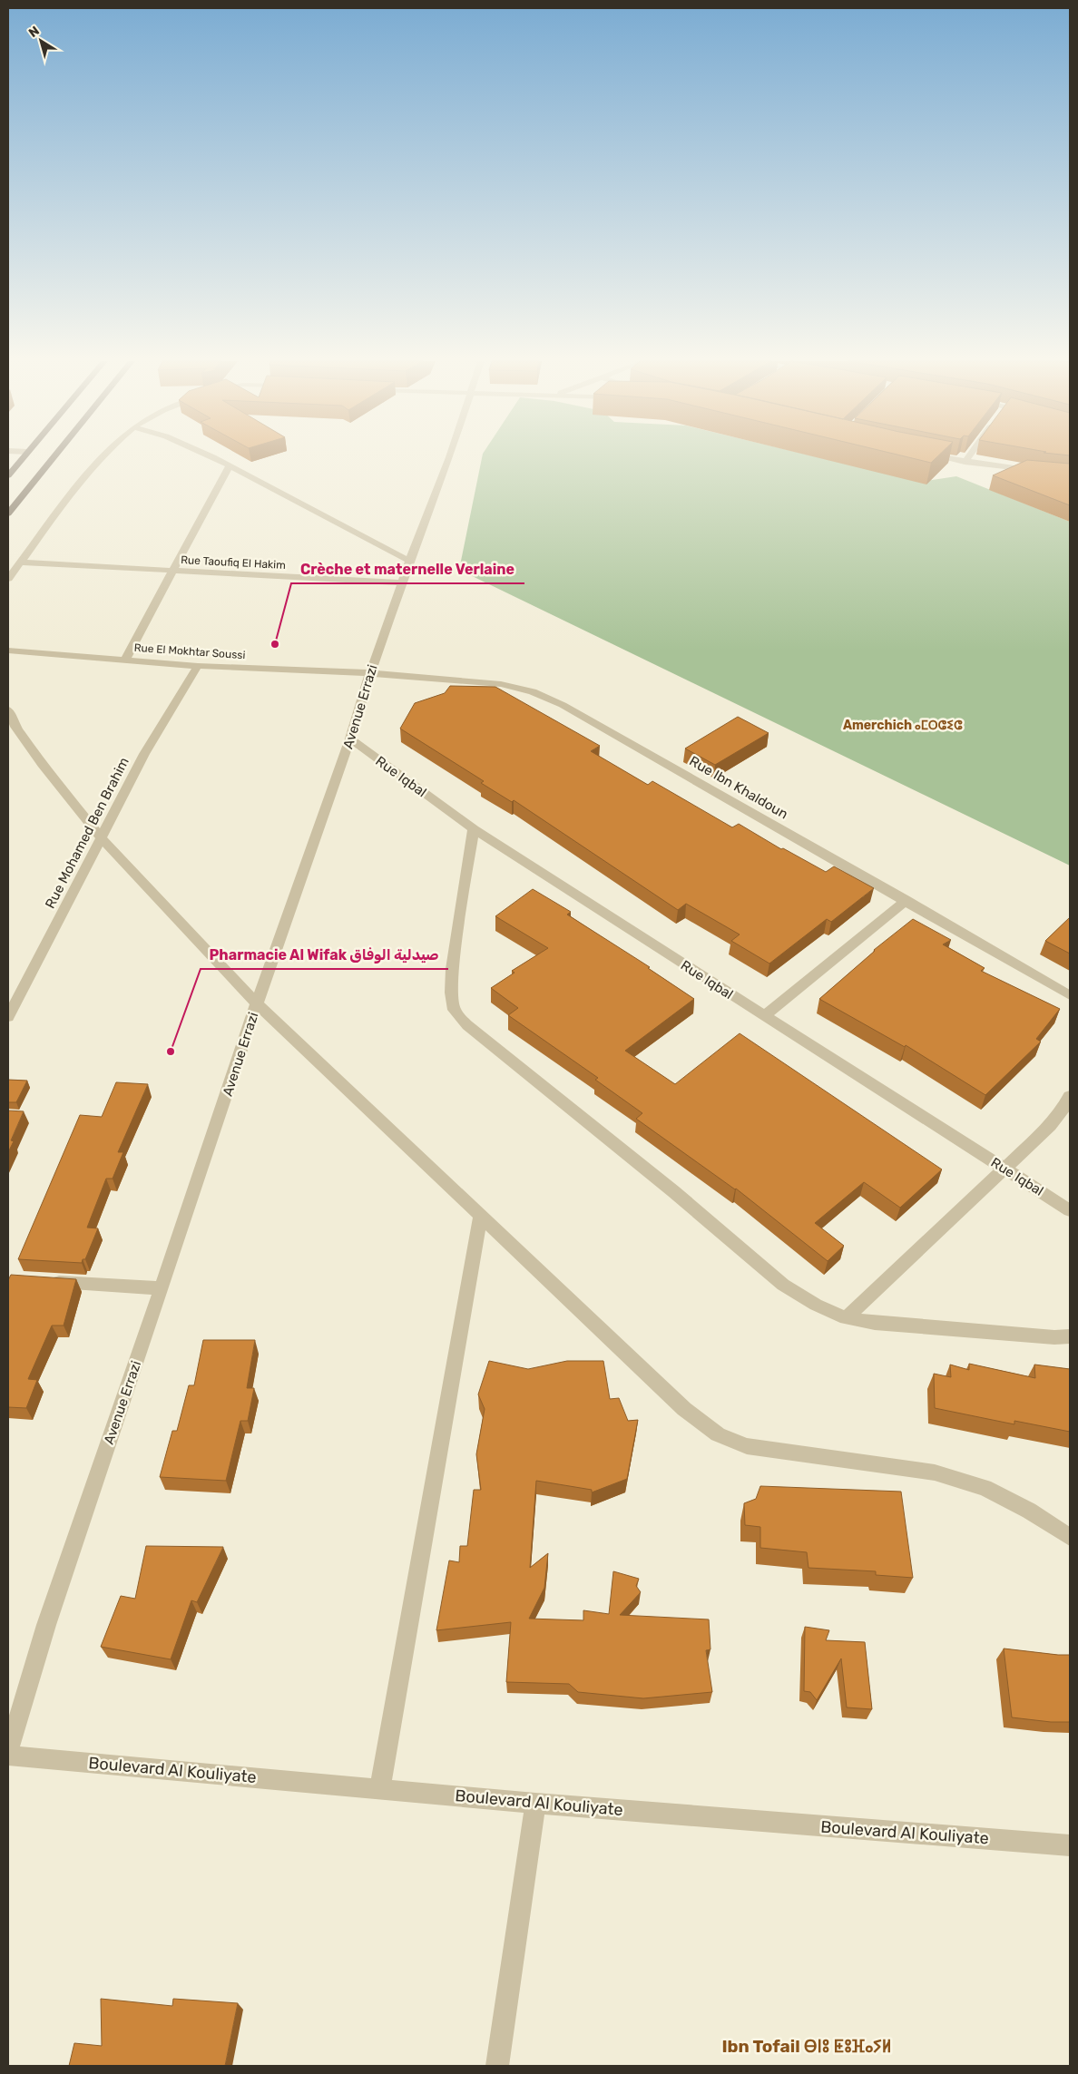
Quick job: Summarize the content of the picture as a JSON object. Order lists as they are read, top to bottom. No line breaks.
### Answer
{"streets":{"street":["Rue Taoufiq El Hakim","Rue El Mokhtar Soussi","Avenue Errazi","Rue Iqbal","Rue Ibn Khaldoun","Rue Mohamed Ben Brahim","Boulevard Al Kouliyate"]},"crossings":[["Rue Taoufiq El Hakim","Rue El Mokhtar Soussi"],["Rue Taoufiq El Hakim","Avenue Errazi"],["Rue El Mokhtar Soussi","Avenue Errazi"],["Rue El Mokhtar Soussi","Rue Ibn Khaldoun"],["Rue El Mokhtar Soussi","Rue Mohamed Ben Brahim"],["Avenue Errazi","Rue Iqbal"],["Avenue Errazi","Rue Ibn Khaldoun"]],"districts":["Amerchich ⴰⵎⵔⵛⵉⵛ","Ibn Tofail ⴱⵏⵓ ⵟⵓⴼⴰⵢⵍ"],"places":["Crèche et maternelle Verlaine","Pharmacie Al Wifak صيدلية الوفاق"],"north":"top left"}
